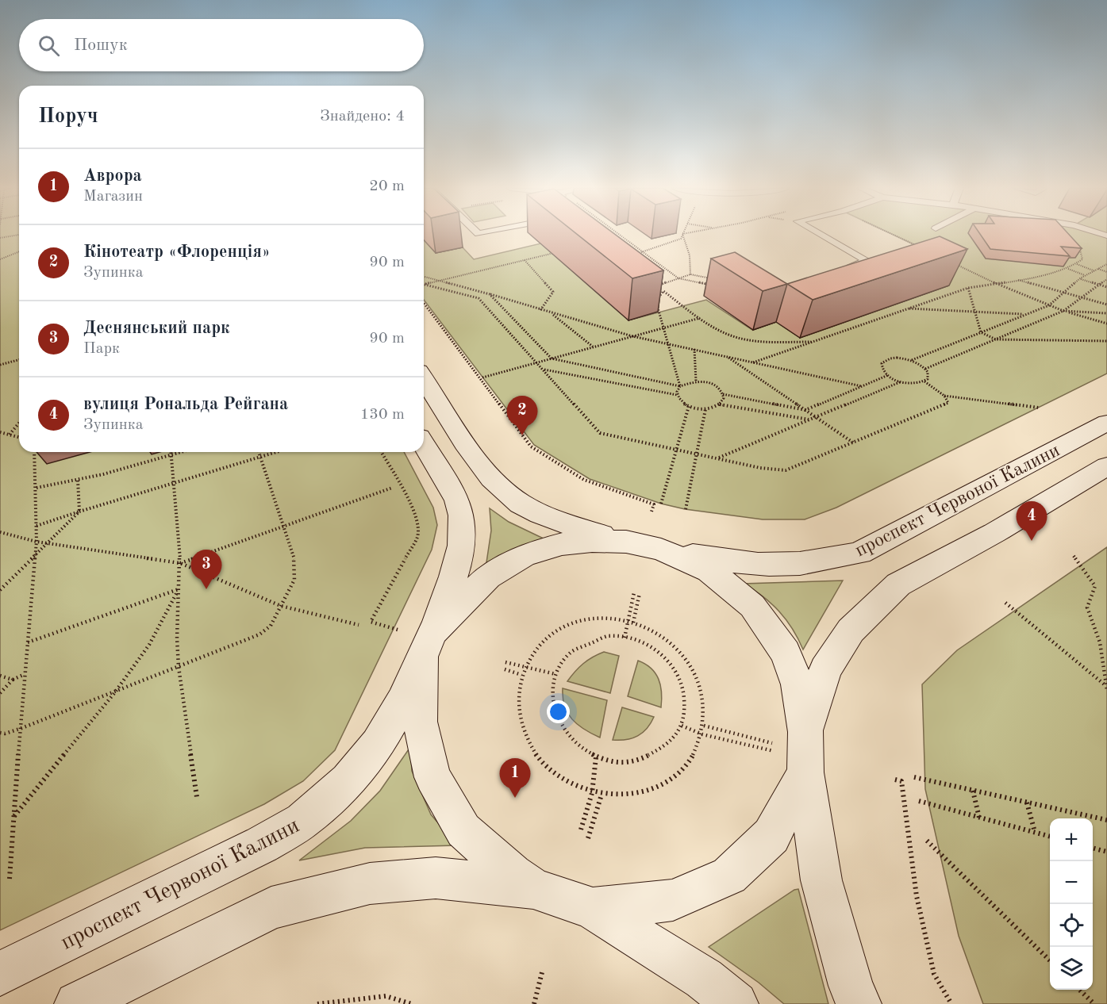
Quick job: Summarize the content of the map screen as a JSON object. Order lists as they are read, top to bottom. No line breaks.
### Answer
{"streets":{"main road":["проспект Червоної Калини"]},"page":{"search":"Пошук","heading":["Поруч","Знайдено: 4"],"list":[{"mark":"1","name":"Аврора","note":"Магазин","value":"20 m"},{"mark":"2","name":"Кінотеатр «Флоренція»","note":"Зупинка","value":"90 m"},{"mark":"3","name":"Деснянський парк","note":"Парк","value":"90 m"},{"mark":"4","name":"вулиця Рональда Рейгана","note":"Зупинка","value":"130 m"}],"pins":["2","4","3","1"],"map_buttons":["+","−"]}}
